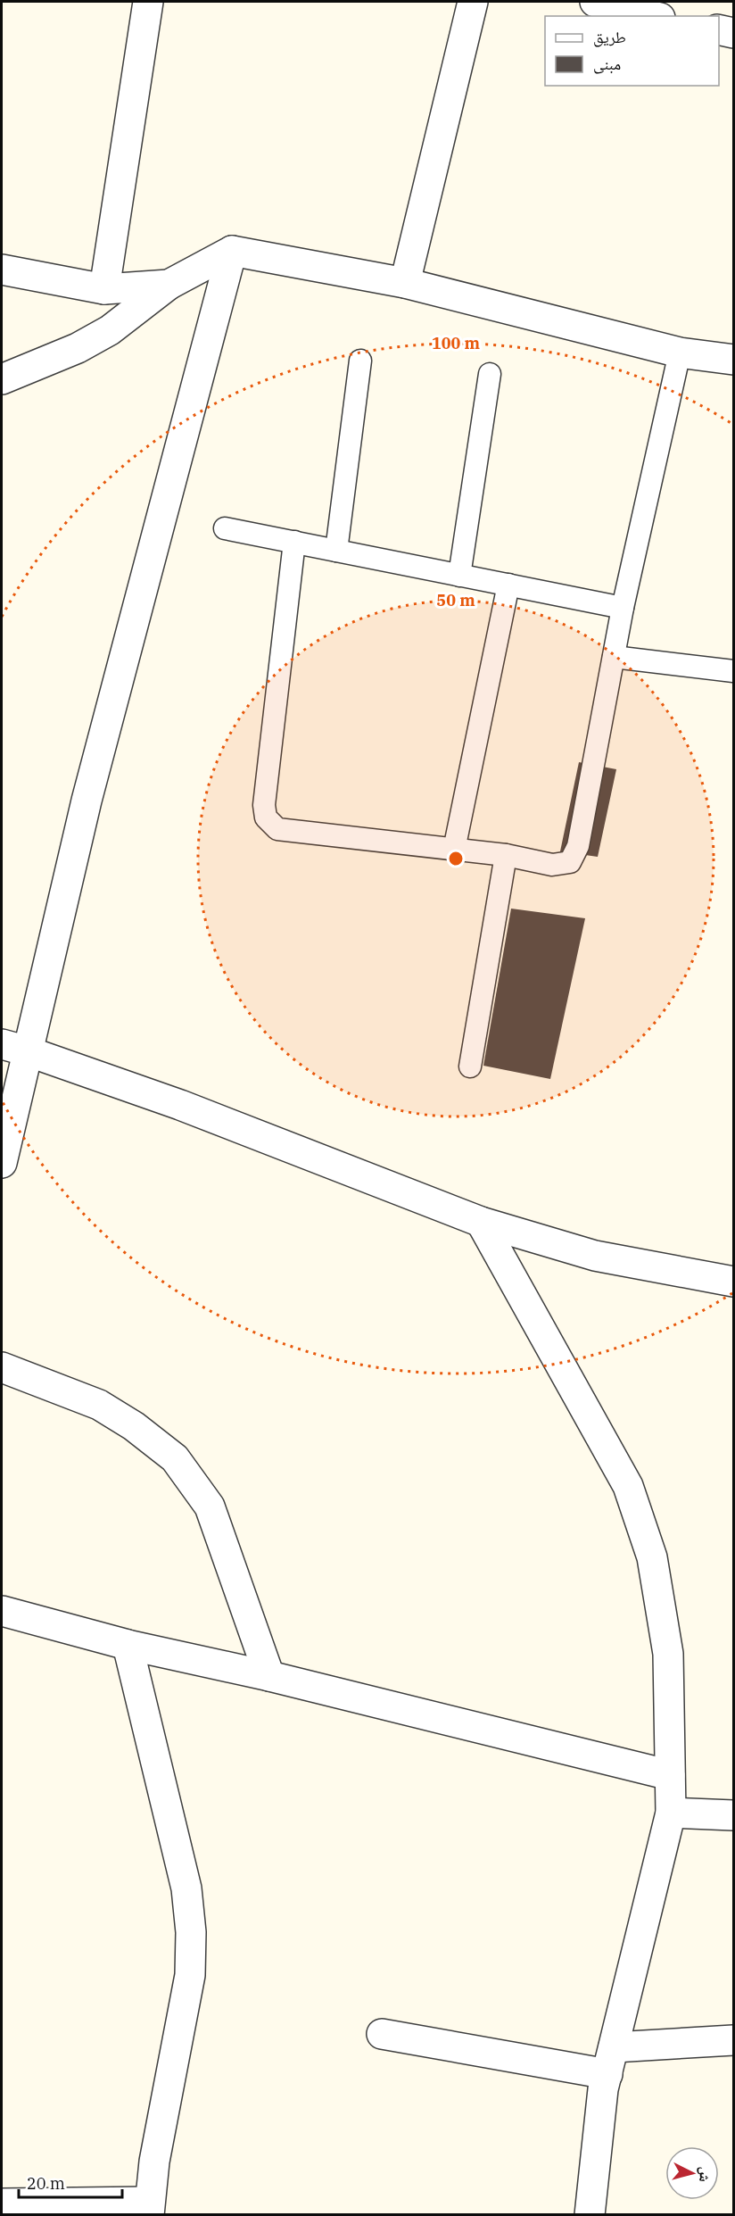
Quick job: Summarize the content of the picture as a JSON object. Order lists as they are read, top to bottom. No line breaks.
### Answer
{"legend":["طريق","مبنى"],"scale_bar":"20 m","north":"right","rings":["100 m","50 m"]}
